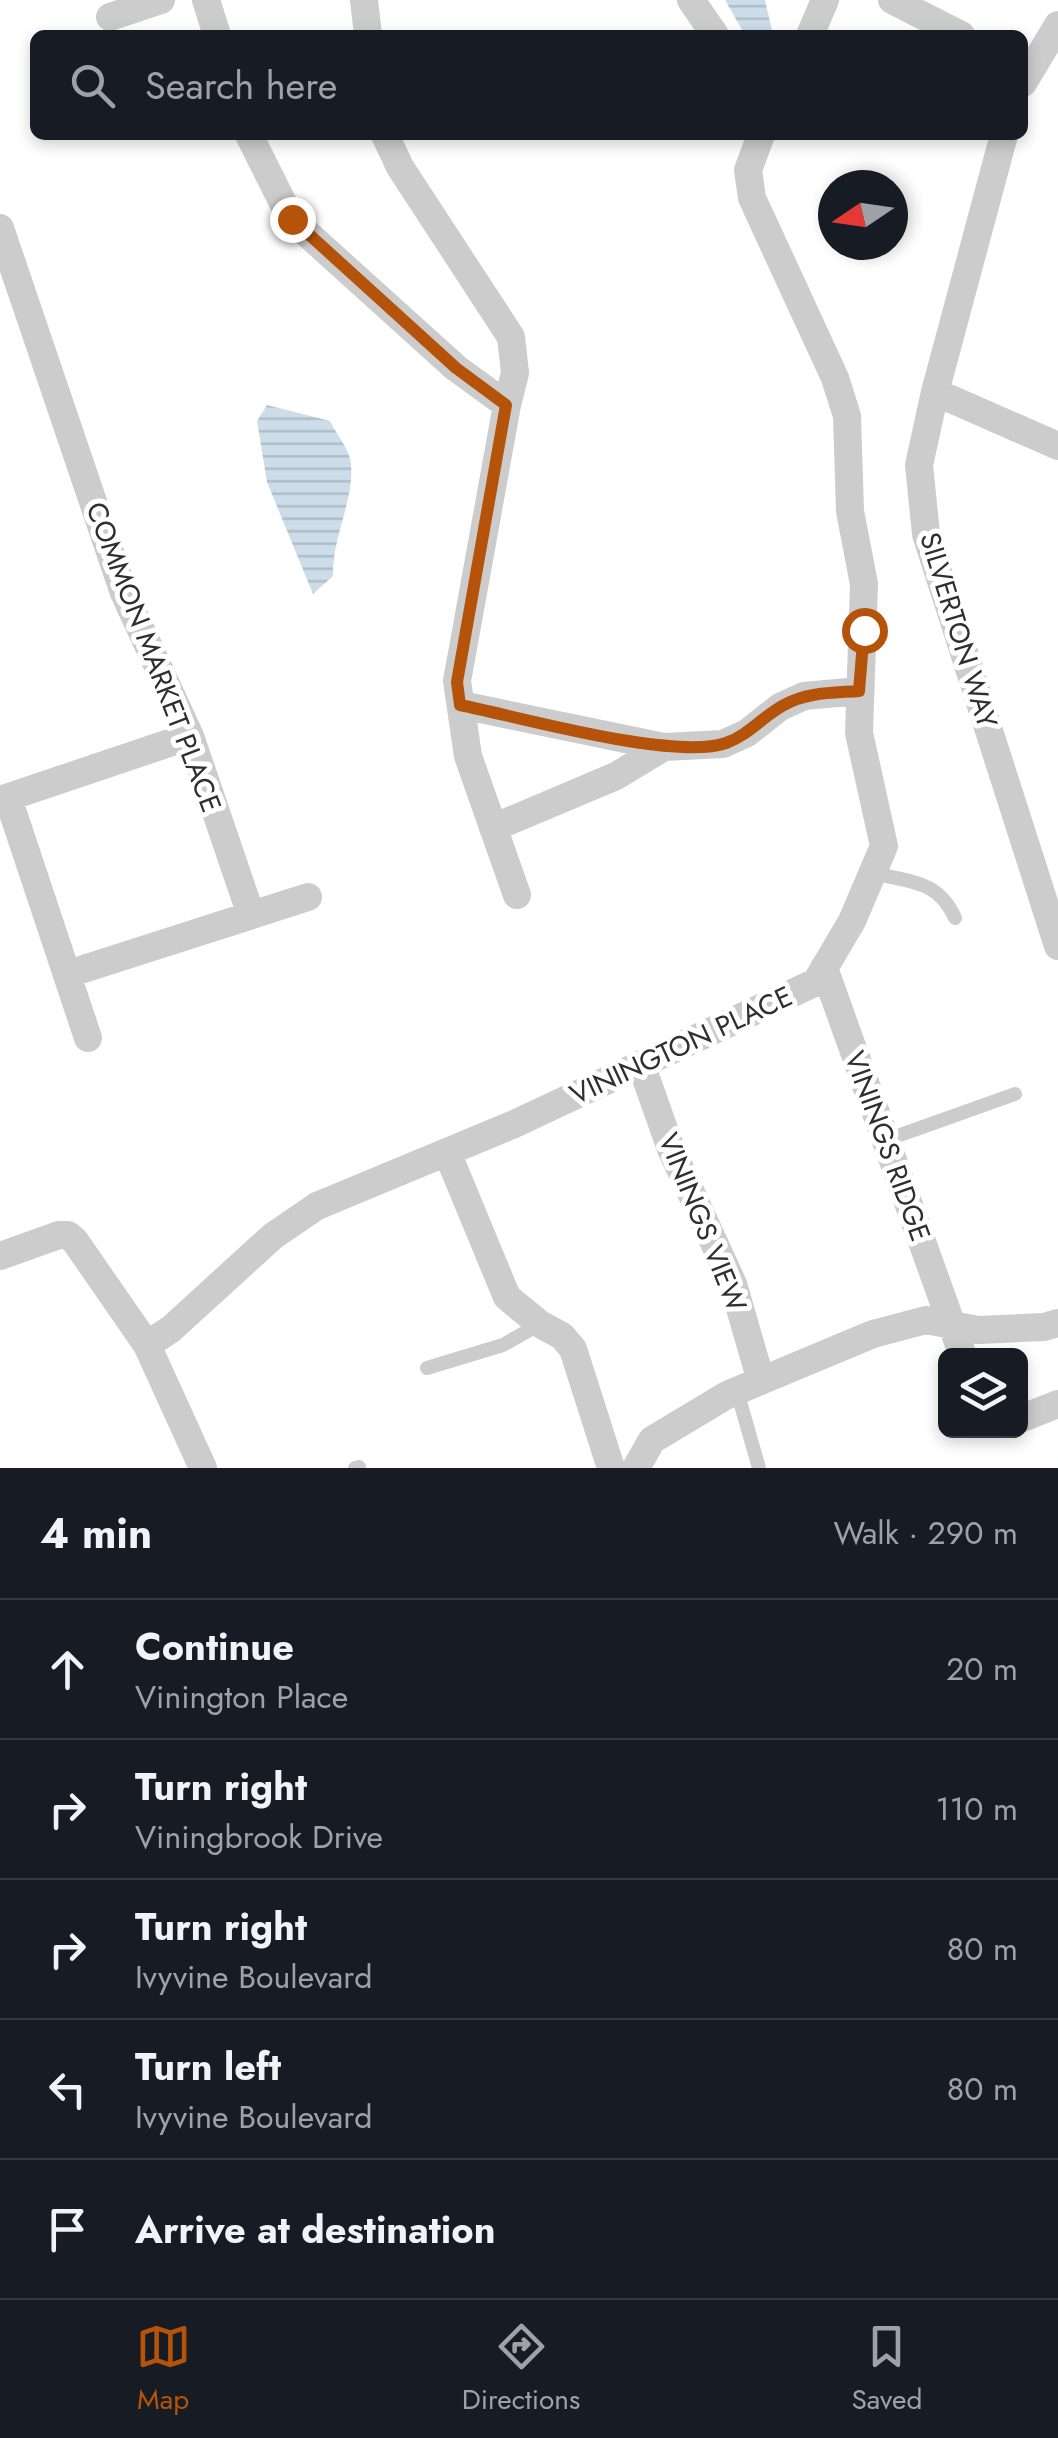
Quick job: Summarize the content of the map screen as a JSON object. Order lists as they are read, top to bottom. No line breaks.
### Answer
{"streets":{"street":["SILVERTON WAY","COMMON MARKET PLACE","VININGTON PLACE","VININGS RIDGE","VININGS VIEW"]},"crossings":[["VININGTON PLACE","VININGS RIDGE"],["VININGTON PLACE","VININGS VIEW"]],"north":"left","page":{"search":"Search here","heading":["4 min","Walk · 290 m"],"list":[["Continue","Vinington Place","20 m"],["Turn right","Viningbrook Drive","110 m"],["Turn right","Ivyvine Boulevard","80 m"],["Turn left","Ivyvine Boulevard","80 m"],"Arrive at destination"],"nav":["Map","Directions","Saved"]}}
